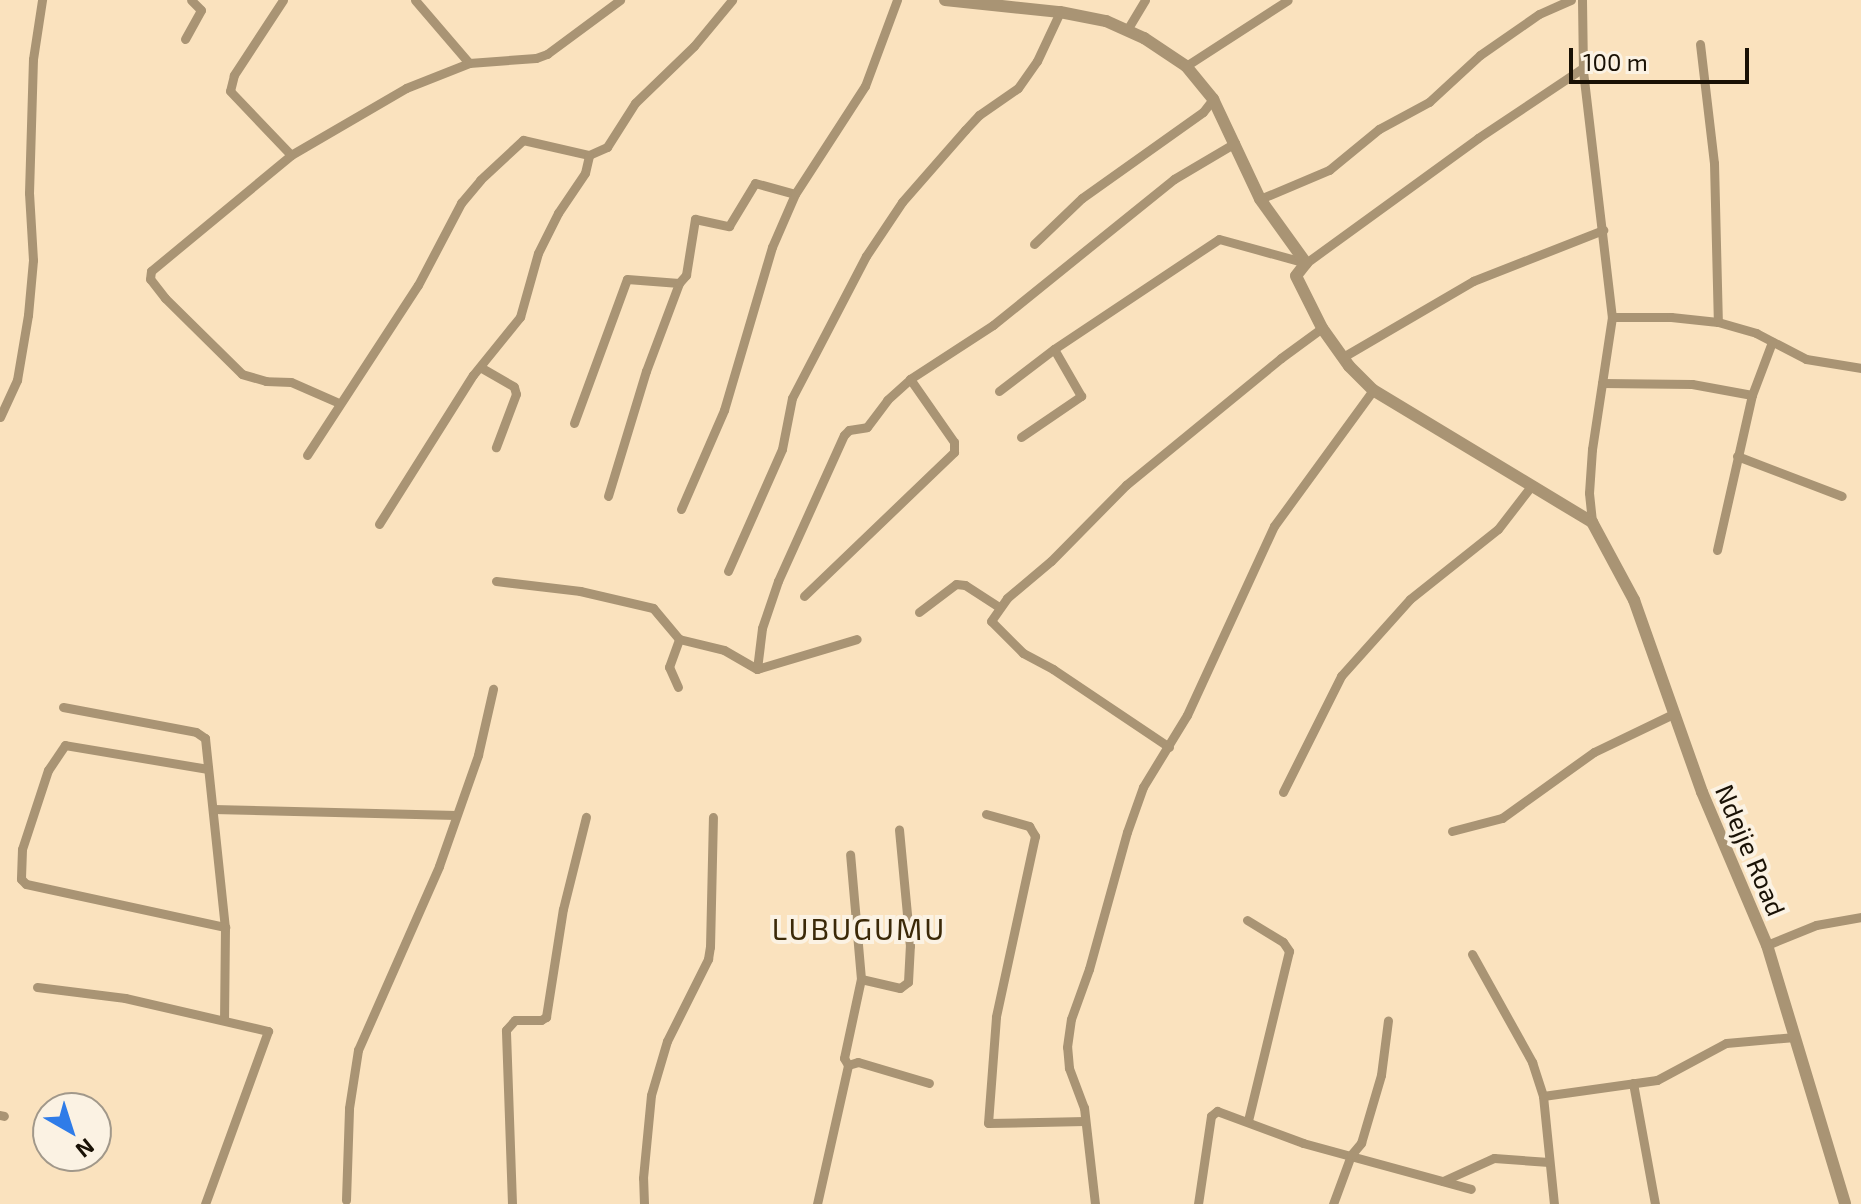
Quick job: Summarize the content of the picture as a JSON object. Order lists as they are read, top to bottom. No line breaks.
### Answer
{"streets":{"street":["Ndejje Road"]},"districts":["LUBUGUMU"],"scale_bar":"100 m","north":"bottom right"}
